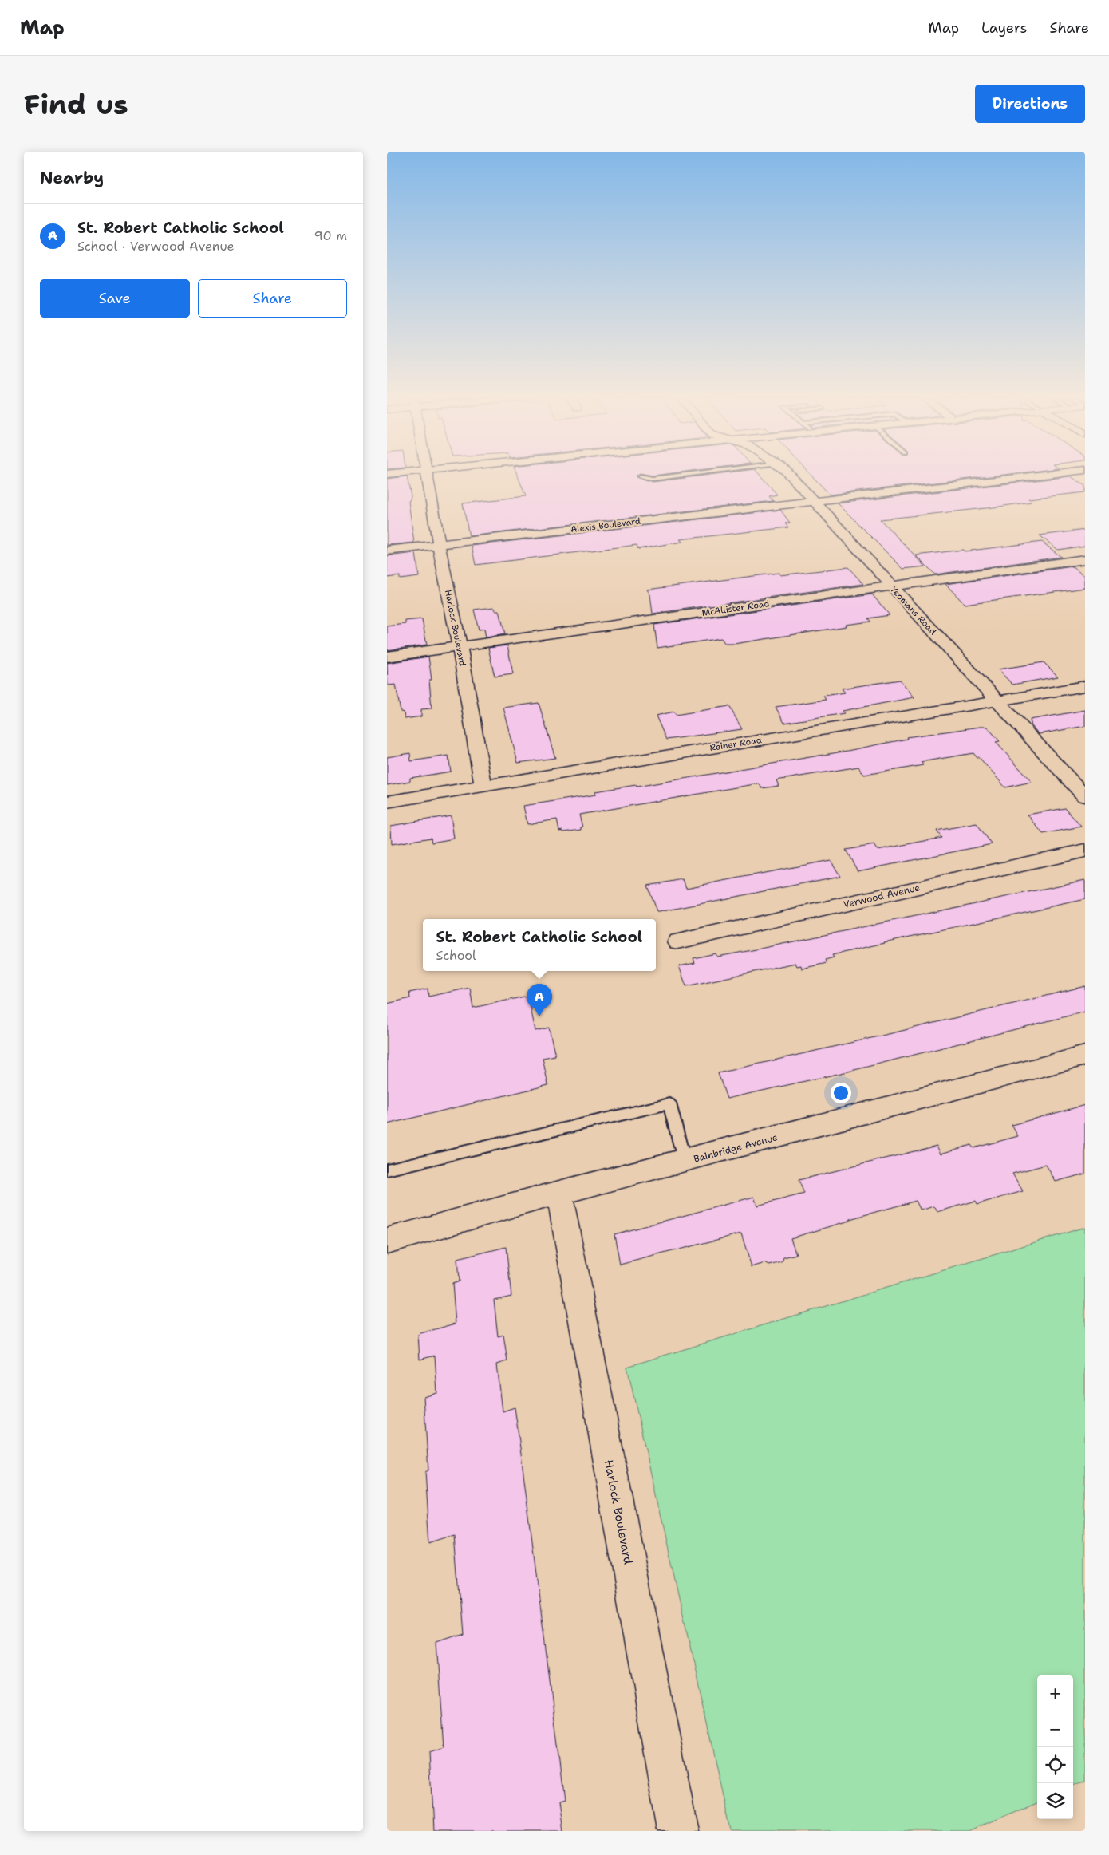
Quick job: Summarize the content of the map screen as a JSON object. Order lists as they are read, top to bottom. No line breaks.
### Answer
{"streets":{"street":["Alexis Boulevard","McAllister Road","Yeomans Road","Harlock Boulevard","Reiner Road","Verwood Avenue","Bainbridge Avenue"]},"crossings":[["Alexis Boulevard","Yeomans Road"],["Alexis Boulevard","Harlock Boulevard"],["McAllister Road","Yeomans Road"],["McAllister Road","Harlock Boulevard"],["Yeomans Road","Reiner Road"],["Harlock Boulevard","Reiner Road"],["Harlock Boulevard","Bainbridge Avenue"]],"page":{"header":"Map","nav":["Map","Layers","Share"],"buttons":["Directions",["Save","Share"]],"title":"Find us","heading":"Nearby","list":[{"mark":"A","name":"St. Robert Catholic School","note":"School · Verwood Avenue","value":"90 m"}],"popup":["St. Robert Catholic School","School"],"pins":"A","map_buttons":["+","−"]}}
